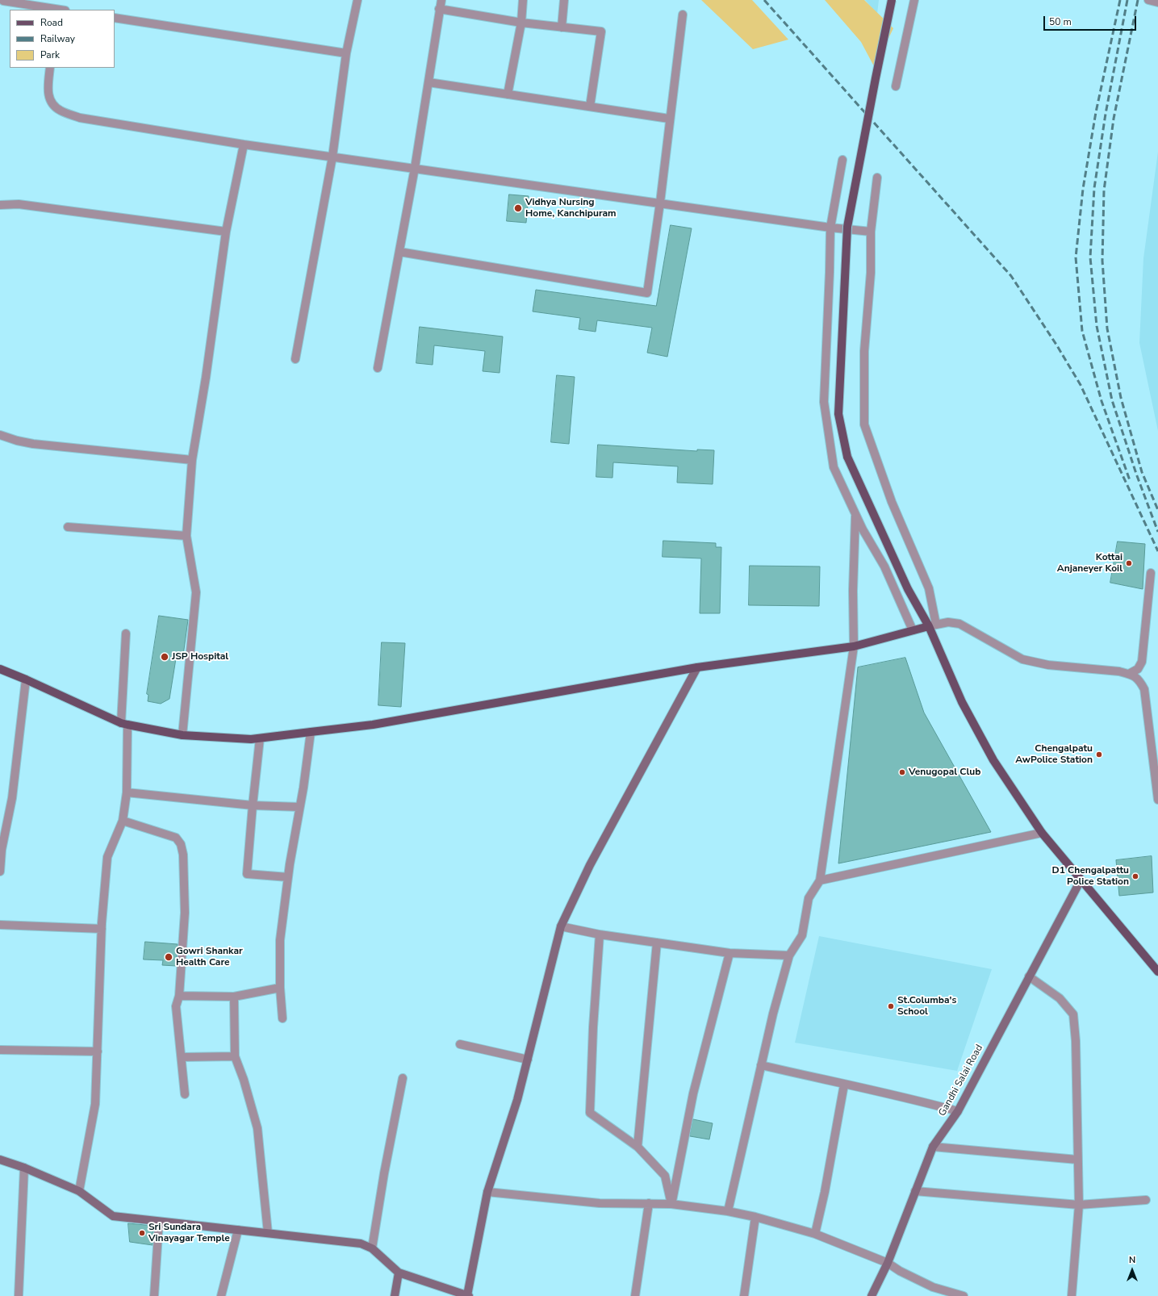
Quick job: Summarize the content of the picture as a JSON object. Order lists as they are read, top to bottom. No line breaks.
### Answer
{"streets":{"street":["Gandhi Salai Road"]},"places":["Vidhya Nursing Home, Kanchipuram","Kottai Anjaneyer Koil","JSP Hospital","Chengalpatu AwPolice Station","Venugopal Club","D1 Chengalpattu Police Station","Gowri Shankar Health Care","St.Columba's School","Sri Sundara Vinayagar Temple"],"legend":["Road","Railway","Park"],"scale_bar":"50 m","north":"top"}
